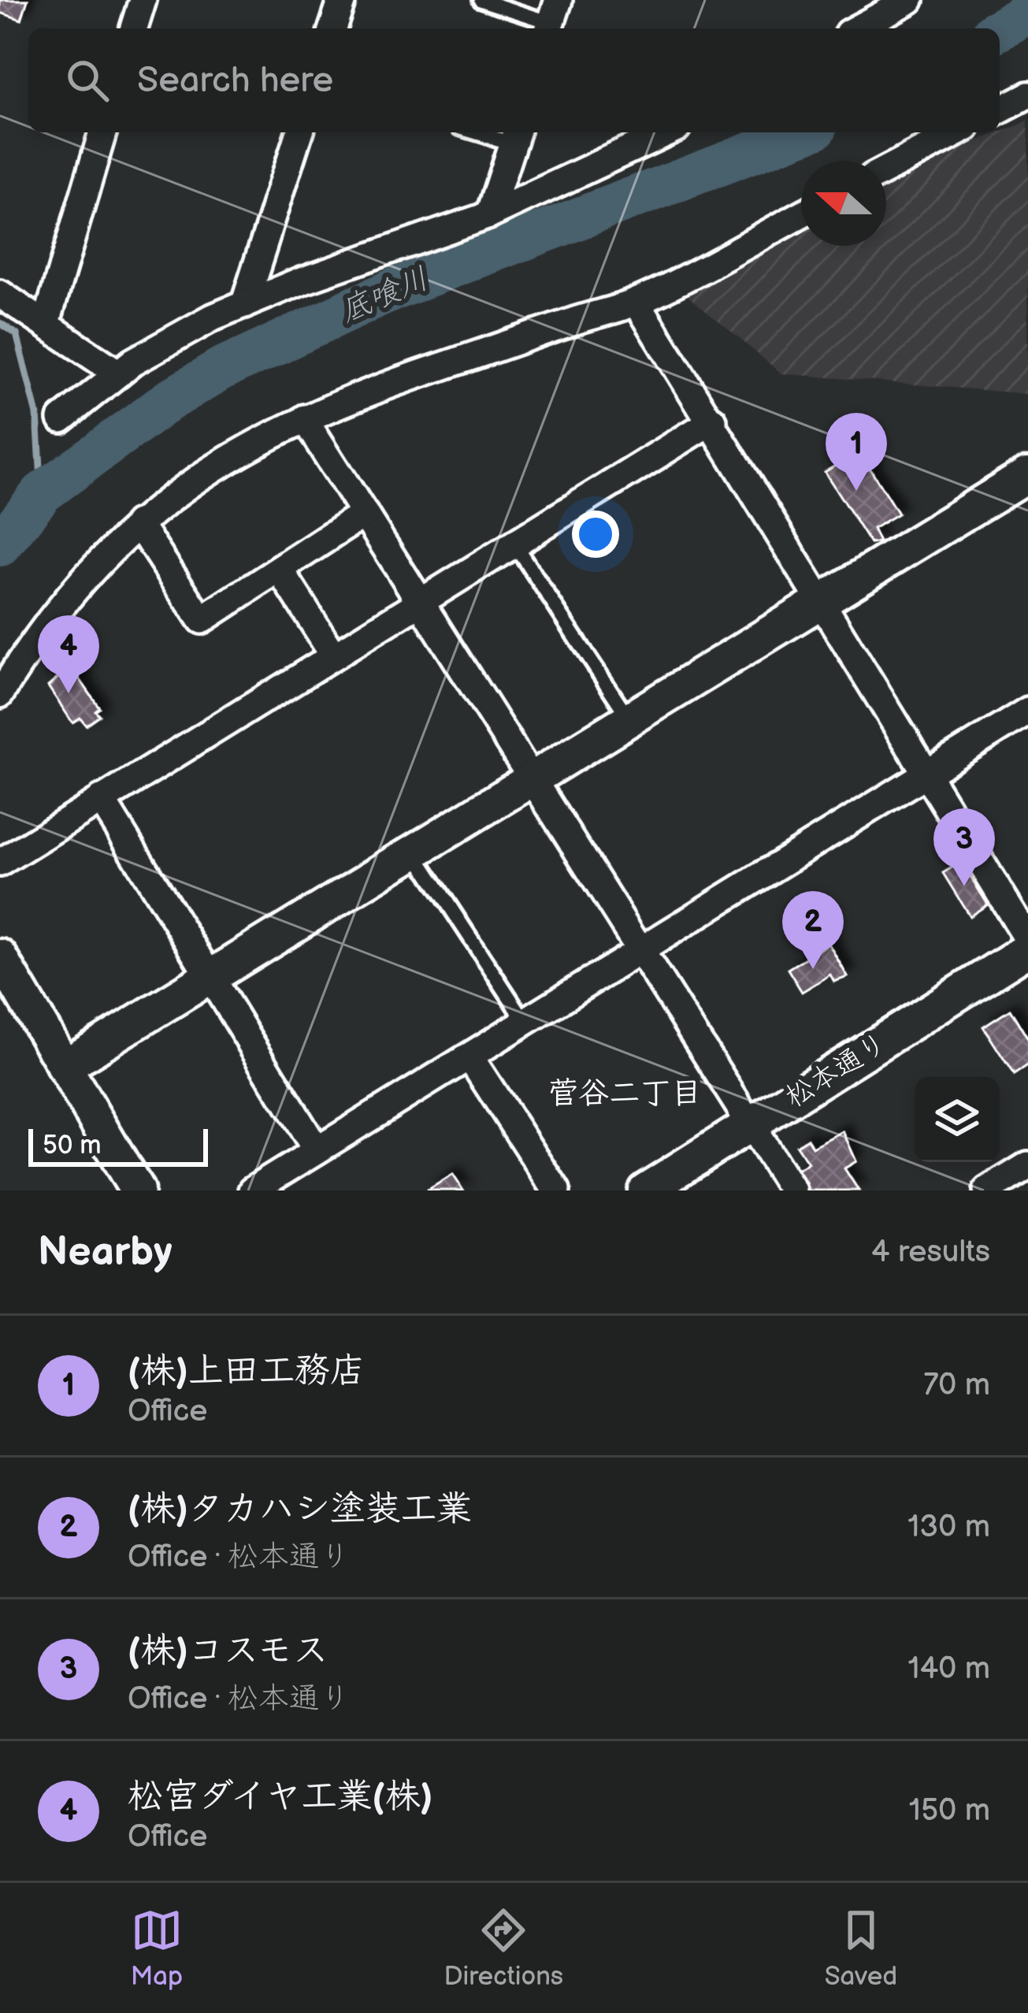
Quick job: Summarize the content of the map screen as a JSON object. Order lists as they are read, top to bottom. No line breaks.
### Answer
{"streets":{"street":["松本通り"]},"districts":["菅谷二丁目"],"water":["底喰川"],"scale_bar":"50 m","north":"left","page":{"search":"Search here","pins":["1","4","3","2"],"scale":"50 m","heading":["Nearby","4 results"],"list":[{"mark":"1","name":"(株)上田工務店","note":"Office","value":"70 m"},{"mark":"2","name":"(株)タカハシ塗装工業","note":"Office · 松本通り","value":"130 m"},{"mark":"3","name":"(株)コスモス","note":"Office · 松本通り","value":"140 m"},{"mark":"4","name":"松宮ダイヤ工業(株)","note":"Office","value":"150 m"}],"nav":["Map","Directions","Saved"]}}
